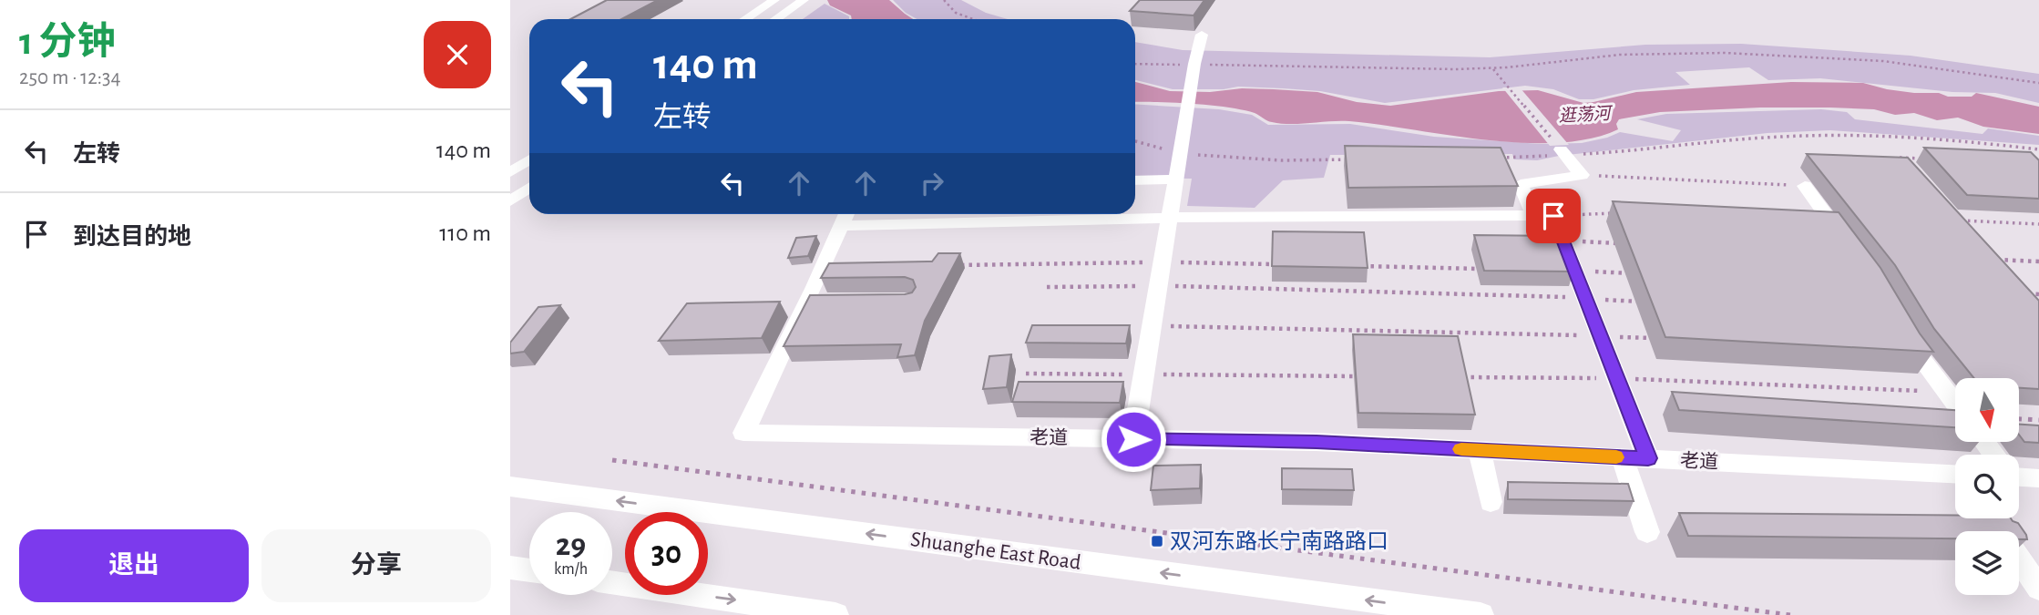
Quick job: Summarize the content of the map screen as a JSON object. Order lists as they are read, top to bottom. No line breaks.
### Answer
{"streets":{"street":["老道","Shuanghe East Road"]},"one_way":["Shuanghe East Road"],"water":["逛荡河"],"places":{"transit":["双河东路长宁南路路口"]},"north":"bottom","page":{"heading":["1 分钟","250 m · 12:34"],"turn":["140 m","左转"],"list":[{"name":"左转","value":"140 m"},{"name":"到达目的地","value":"110 m"}],"speed":"29 km/h","limit":"30","buttons":["退出","分享"]}}
